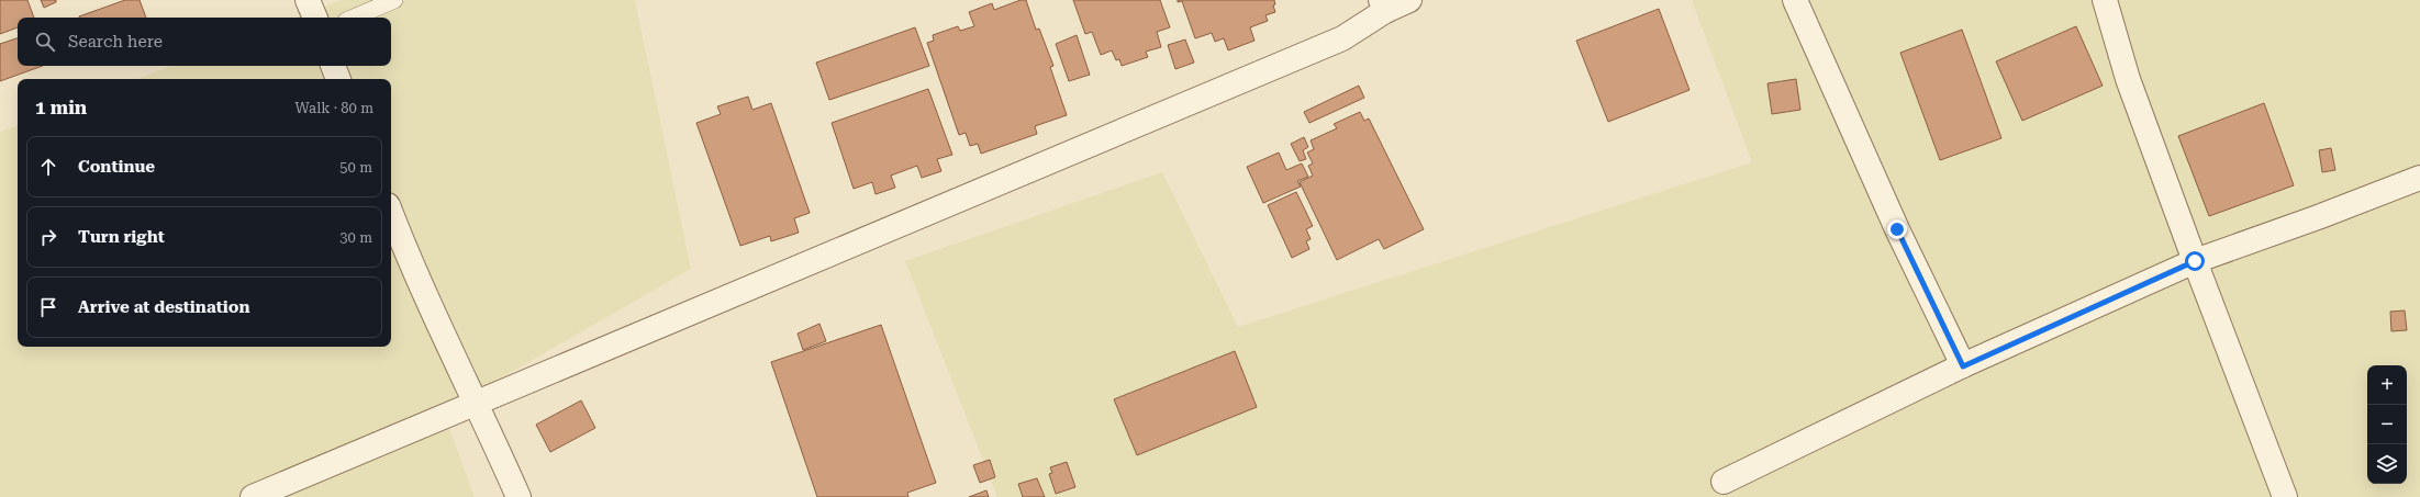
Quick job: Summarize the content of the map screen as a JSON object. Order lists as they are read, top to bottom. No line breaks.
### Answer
{"page":{"search":"Search here","heading":["1 min","Walk · 80 m"],"list":[["Continue","50 m"],["Turn right","30 m"],"Arrive at destination"],"map_buttons":["+","−"]}}
